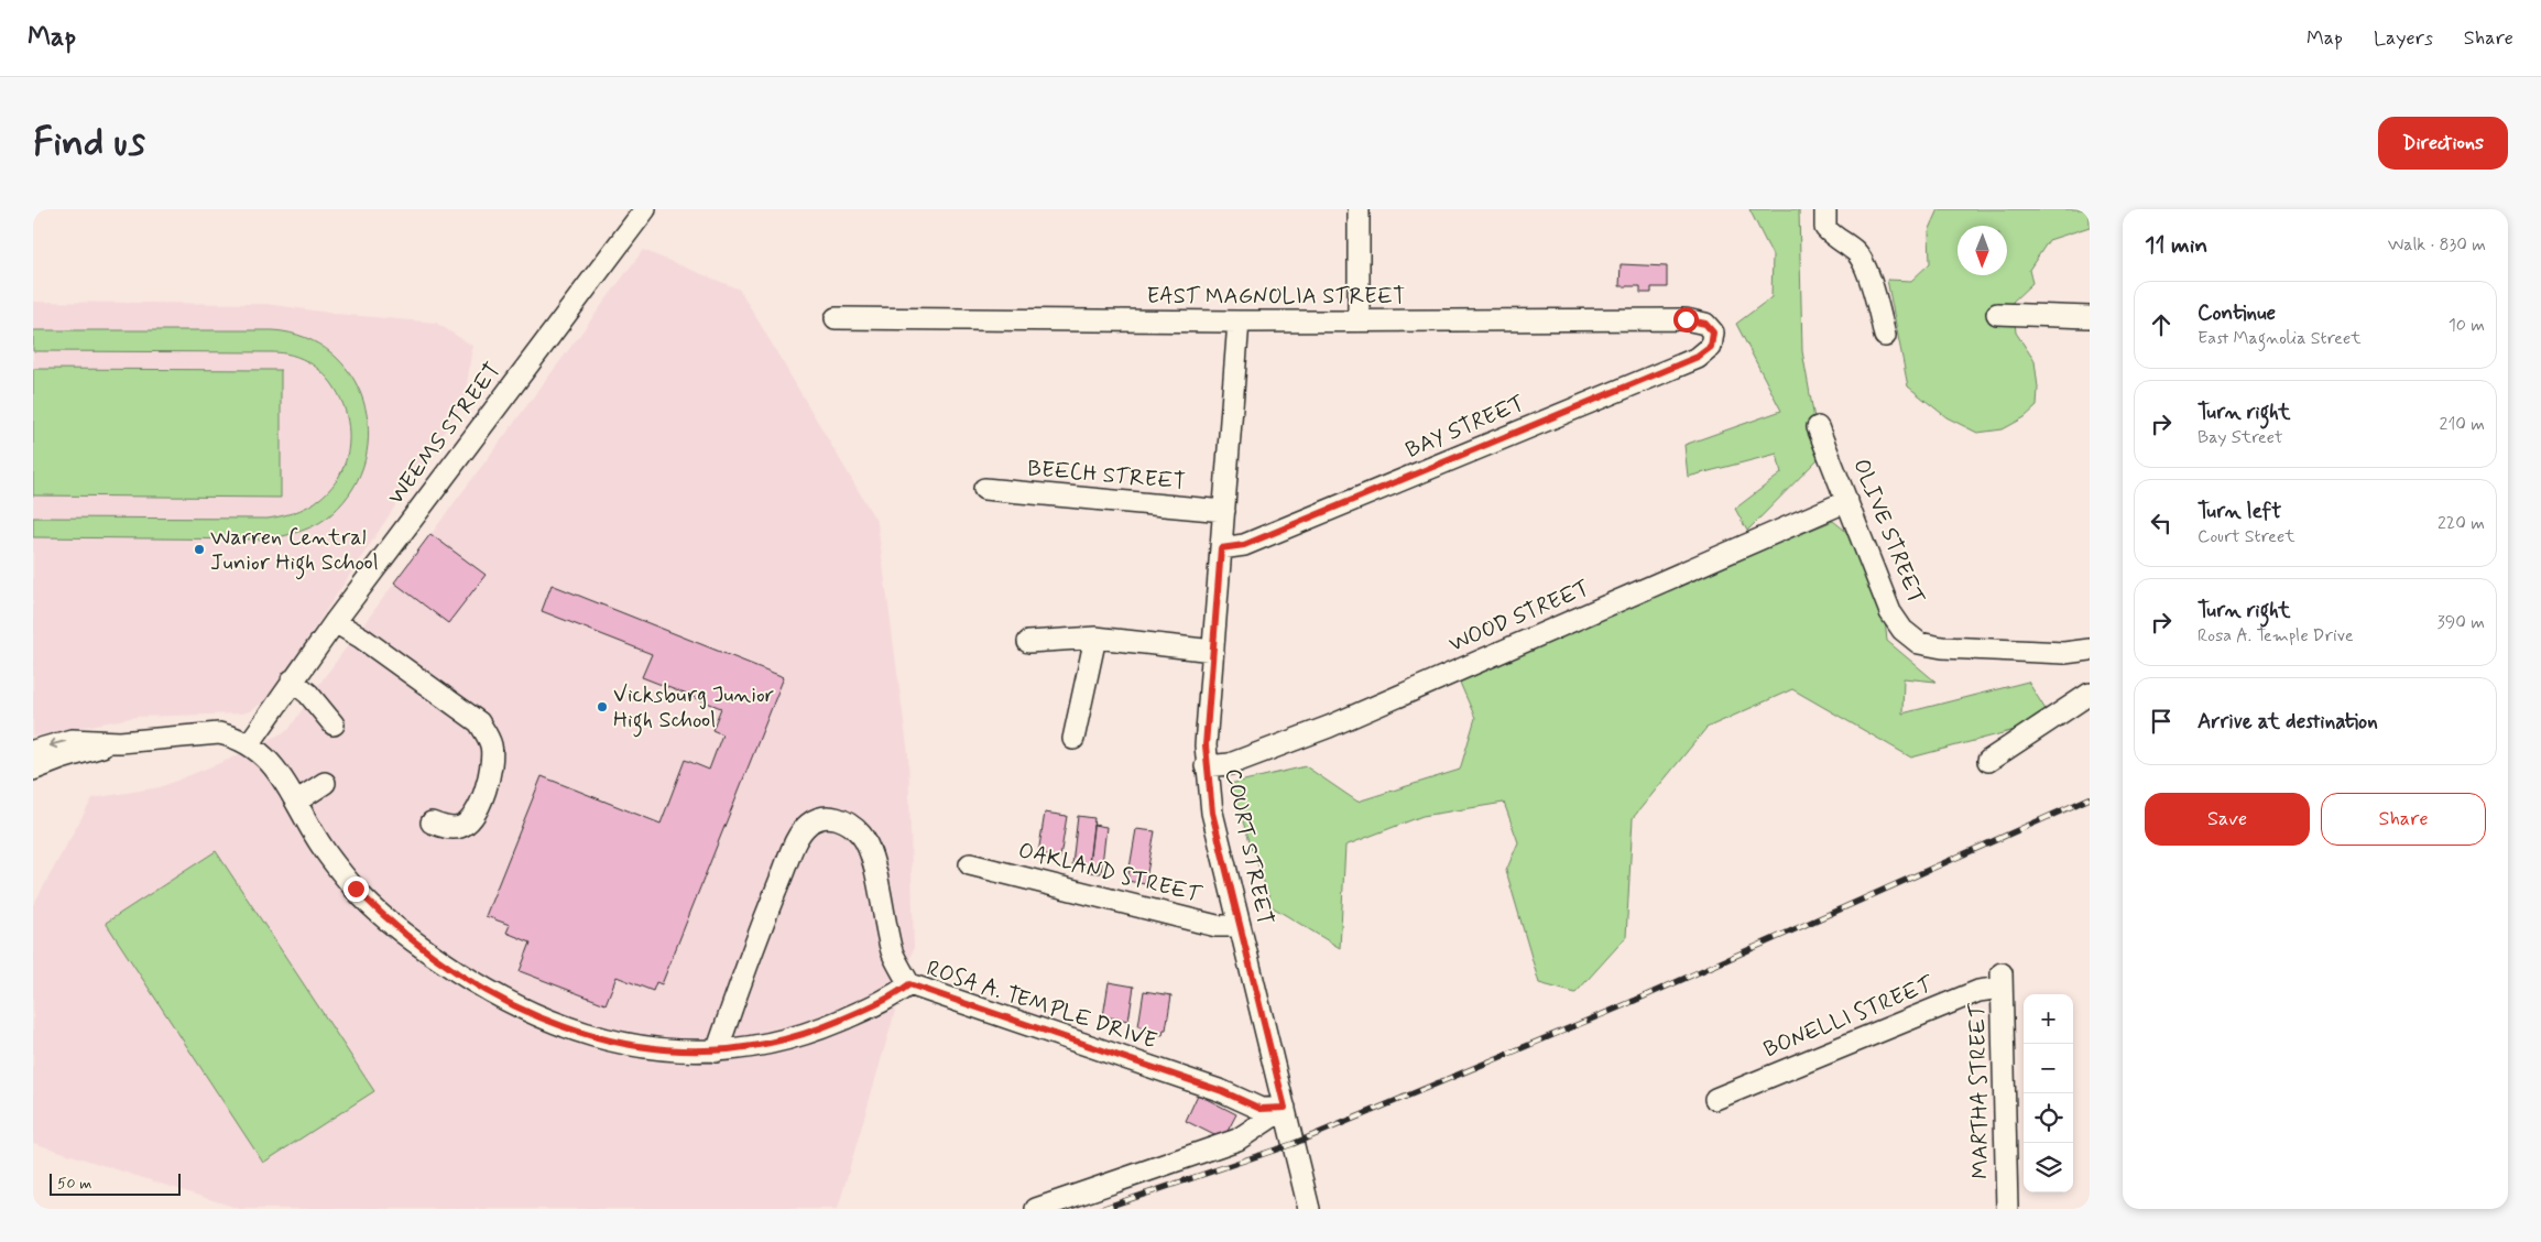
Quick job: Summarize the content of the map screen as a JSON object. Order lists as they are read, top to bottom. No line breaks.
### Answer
{"streets":{"street":["EAST MAGNOLIA STREET","BAY STREET","WEEMS STREET","BEECH STREET","OLIVE STREET","WOOD STREET","COURT STREET","OAKLAND STREET","ROSA A. TEMPLE DRIVE","BONELLI STREET","MARTHA STREET"]},"crossings":[["EAST MAGNOLIA STREET","BAY STREET"],["EAST MAGNOLIA STREET","COURT STREET"],["BAY STREET","COURT STREET"],["WEEMS STREET","ROSA A. TEMPLE DRIVE"],["BEECH STREET","COURT STREET"],["OLIVE STREET","WOOD STREET"],["WOOD STREET","COURT STREET"],["COURT STREET","OAKLAND STREET"],["COURT STREET","ROSA A. TEMPLE DRIVE"],["BONELLI STREET","MARTHA STREET"]],"places":["Warren Central Junior High School","Vicksburg Junior High School"],"scale_bar":"50 m","north":"bottom","page":{"header":"Map","nav":["Map","Layers","Share"],"buttons":["Directions",["Save","Share"]],"title":"Find us","heading":["11 min","Walk · 830 m"],"list":[["Continue","East Magnolia Street","10 m"],["Turn right","Bay Street","210 m"],["Turn left","Court Street","220 m"],["Turn right","Rosa A. Temple Drive","390 m"],"Arrive at destination"],"map_buttons":["+","−"],"scale":"50 m"}}
